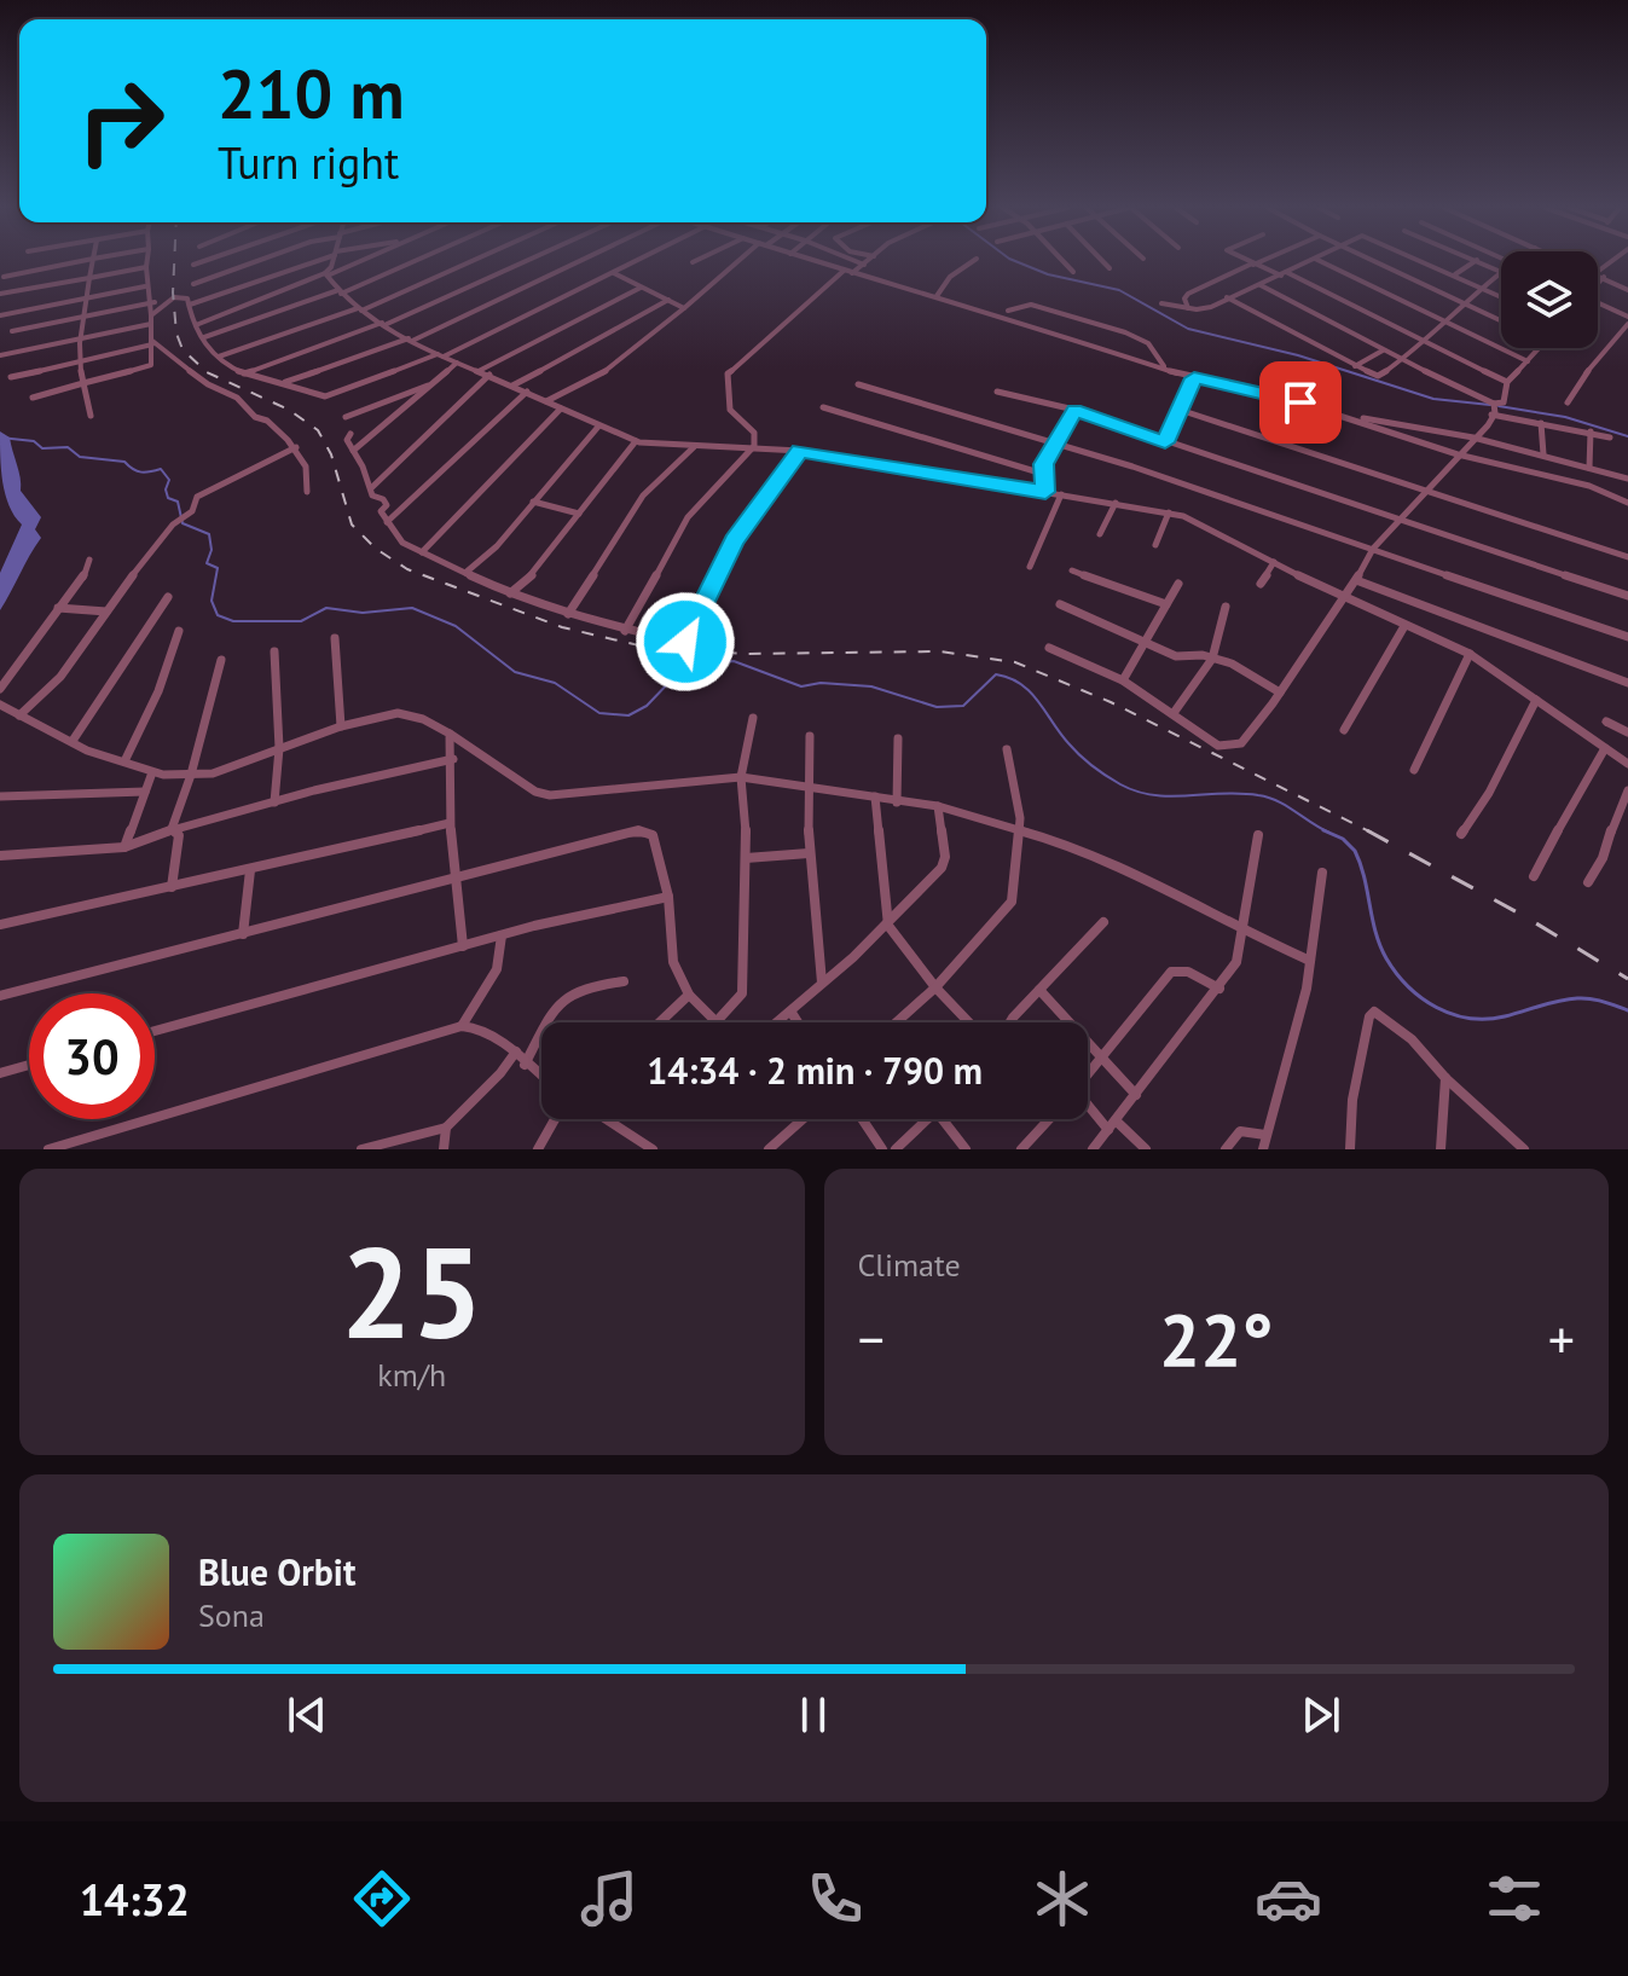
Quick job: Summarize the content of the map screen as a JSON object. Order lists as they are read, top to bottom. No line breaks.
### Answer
{"page":{"turn":["210 m","Turn right"],"limit":"30","trip":"14:34 · 2 min · 790 m","tile":[["25","km/h"],"Climate"],"heat":["−","22°","+"],"song":["Blue Orbit","Sona"],"tabs":"14:32"}}
